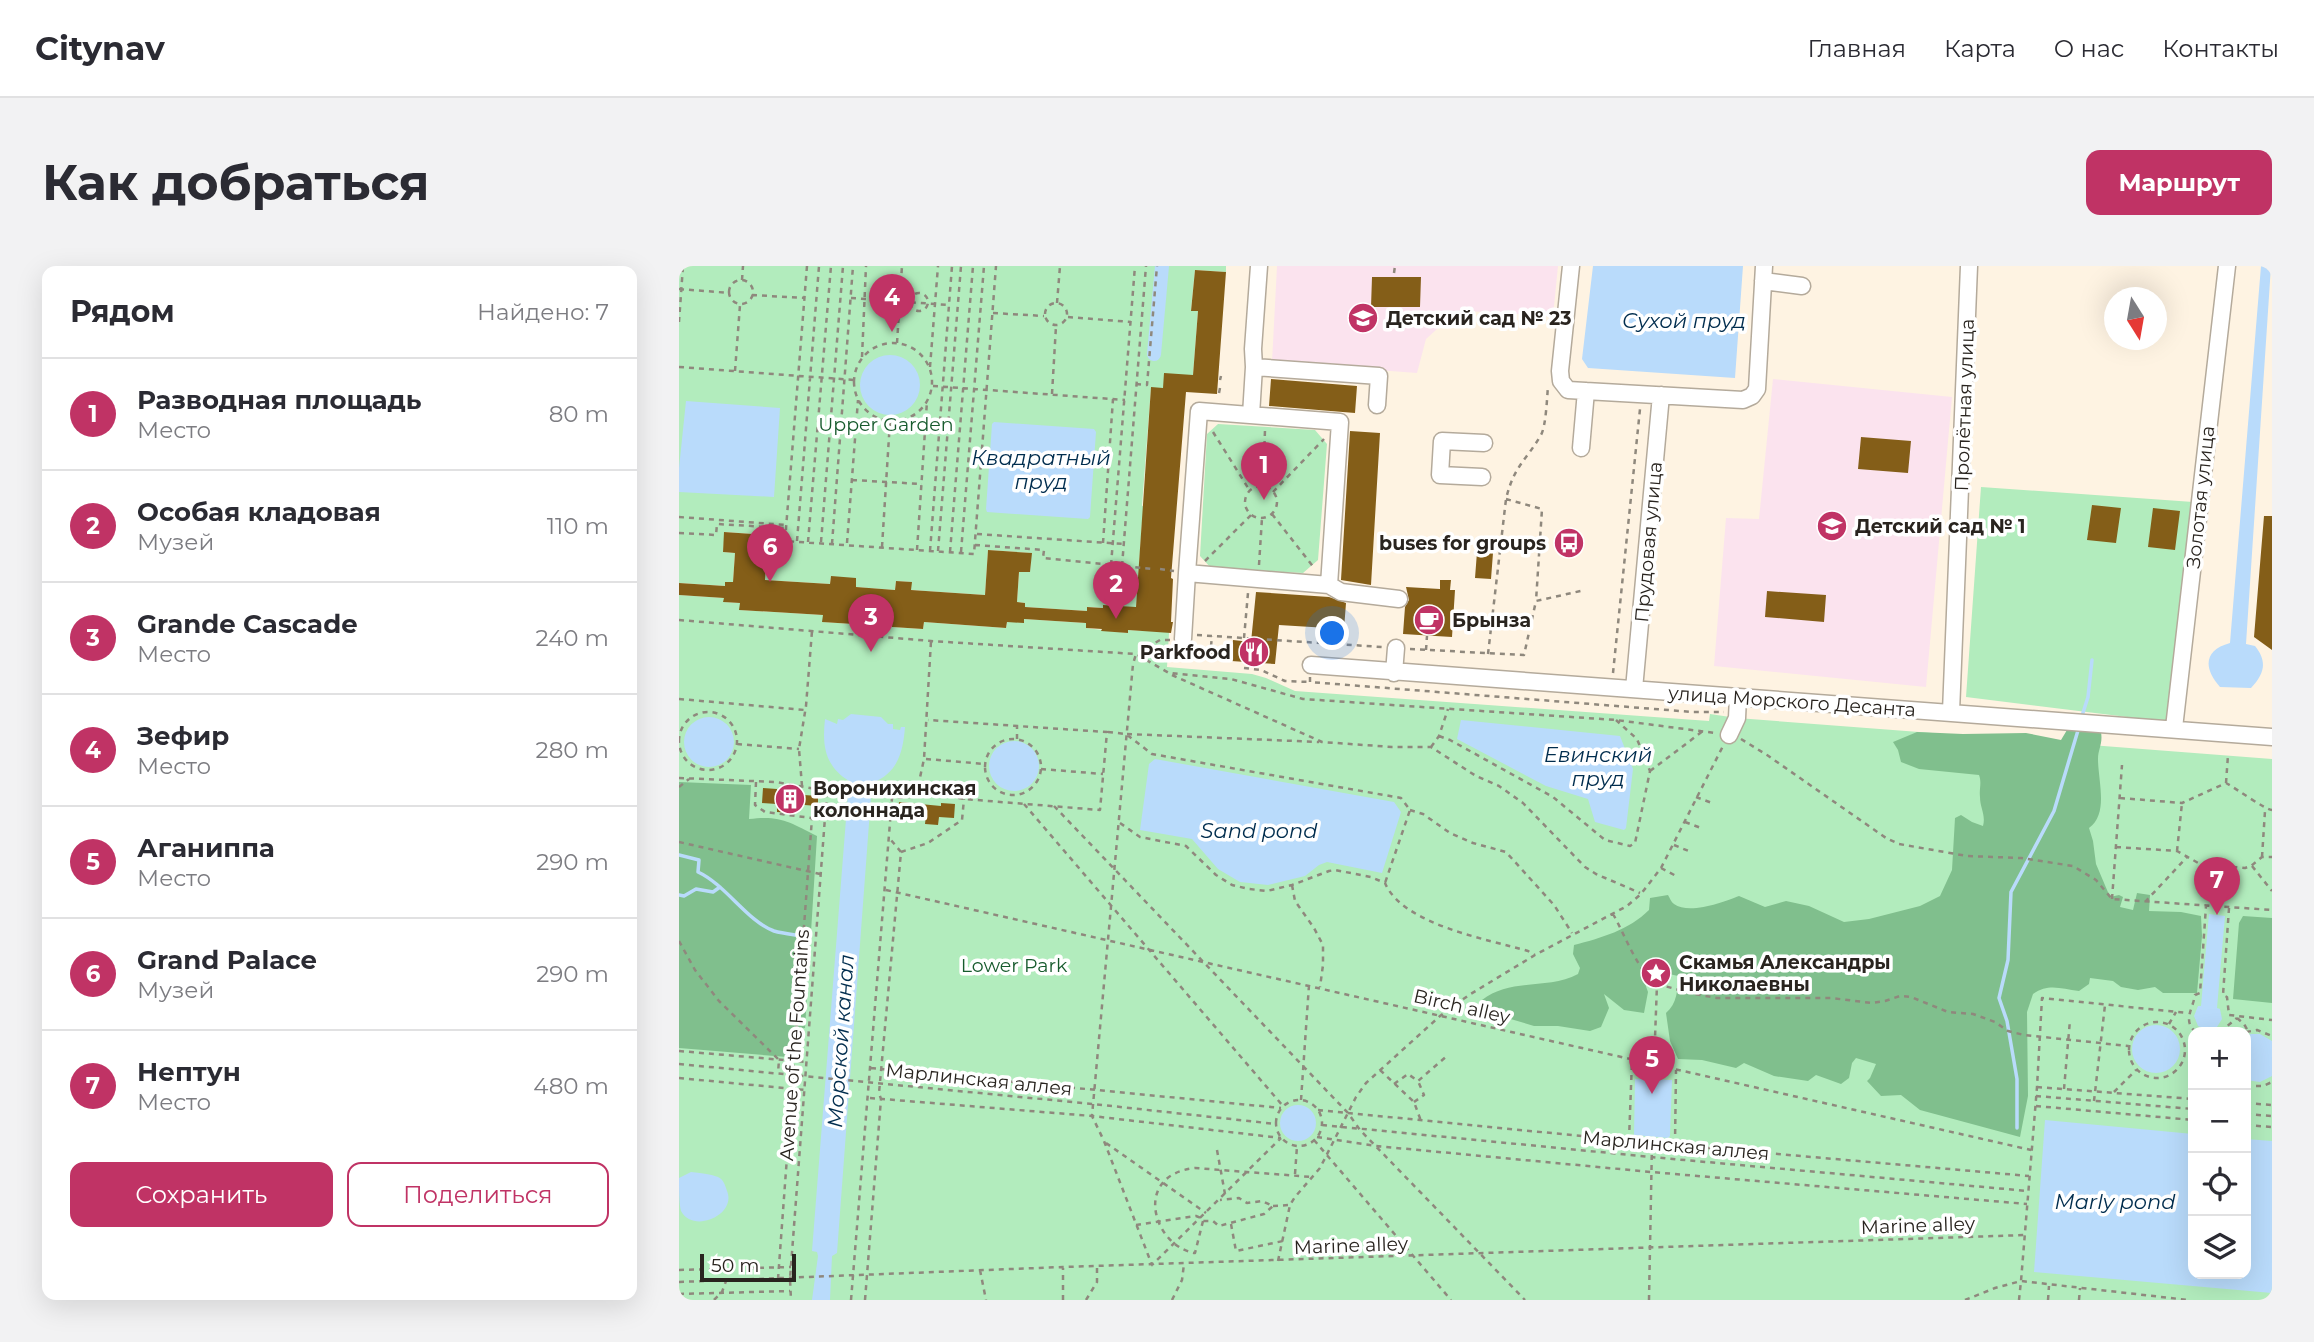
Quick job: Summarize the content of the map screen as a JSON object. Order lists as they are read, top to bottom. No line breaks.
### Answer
{"streets":{"street":["Пролётная улица","Золотая улица","Прудовая улица","улица Морского Десанта"],"path":["Birch alley","Avenue of the Fountains","Марлинская аллея","Marine alley"]},"crossings":[["Пролётная улица","улица Морского Десанта"],["Золотая улица","улица Морского Десанта"],["Прудовая улица","улица Морского Десанта"],["Avenue of the Fountains","Марлинская аллея"],["Avenue of the Fountains","Marine alley"]],"water":["Сухой пруд","Квадратный пруд","Евинский пруд","Sand pond","Морской канал","Marly pond"],"parks":["Upper Garden","Lower Park"],"places":{"school or university":["Детский сад № 23","Детский сад № 1"],"bus stop":["buses for groups"],"cafe":["Брынза"],"restaurant":["Parkfood"],"building":["Воронихинская колоннада"],"place":["Скамья Александры Николаевны"]},"scale_bar":"50 m","north":"bottom","page":{"header":"Citynav","nav":["Главная","Карта","О нас","Контакты"],"buttons":["Маршрут",["Сохранить","Поделиться"]],"title":"Как добраться","heading":["Рядом","Найдено: 7"],"pins":["4","1","6","2","3","7","5"],"list":[{"mark":"1","name":"Разводная площадь","note":"Место","value":"80 m"},{"mark":"2","name":"Особая кладовая","note":"Музей","value":"110 m"},{"mark":"3","name":"Grande Cascade","note":"Место","value":"240 m"},{"mark":"4","name":"Зефир","note":"Место","value":"280 m"},{"mark":"5","name":"Аганиппа","note":"Место","value":"290 m"},{"mark":"6","name":"Grand Palace","note":"Музей","value":"290 m"},{"mark":"7","name":"Нептун","note":"Место","value":"480 m"}],"map_buttons":["+","−"],"scale":"50 m"}}
